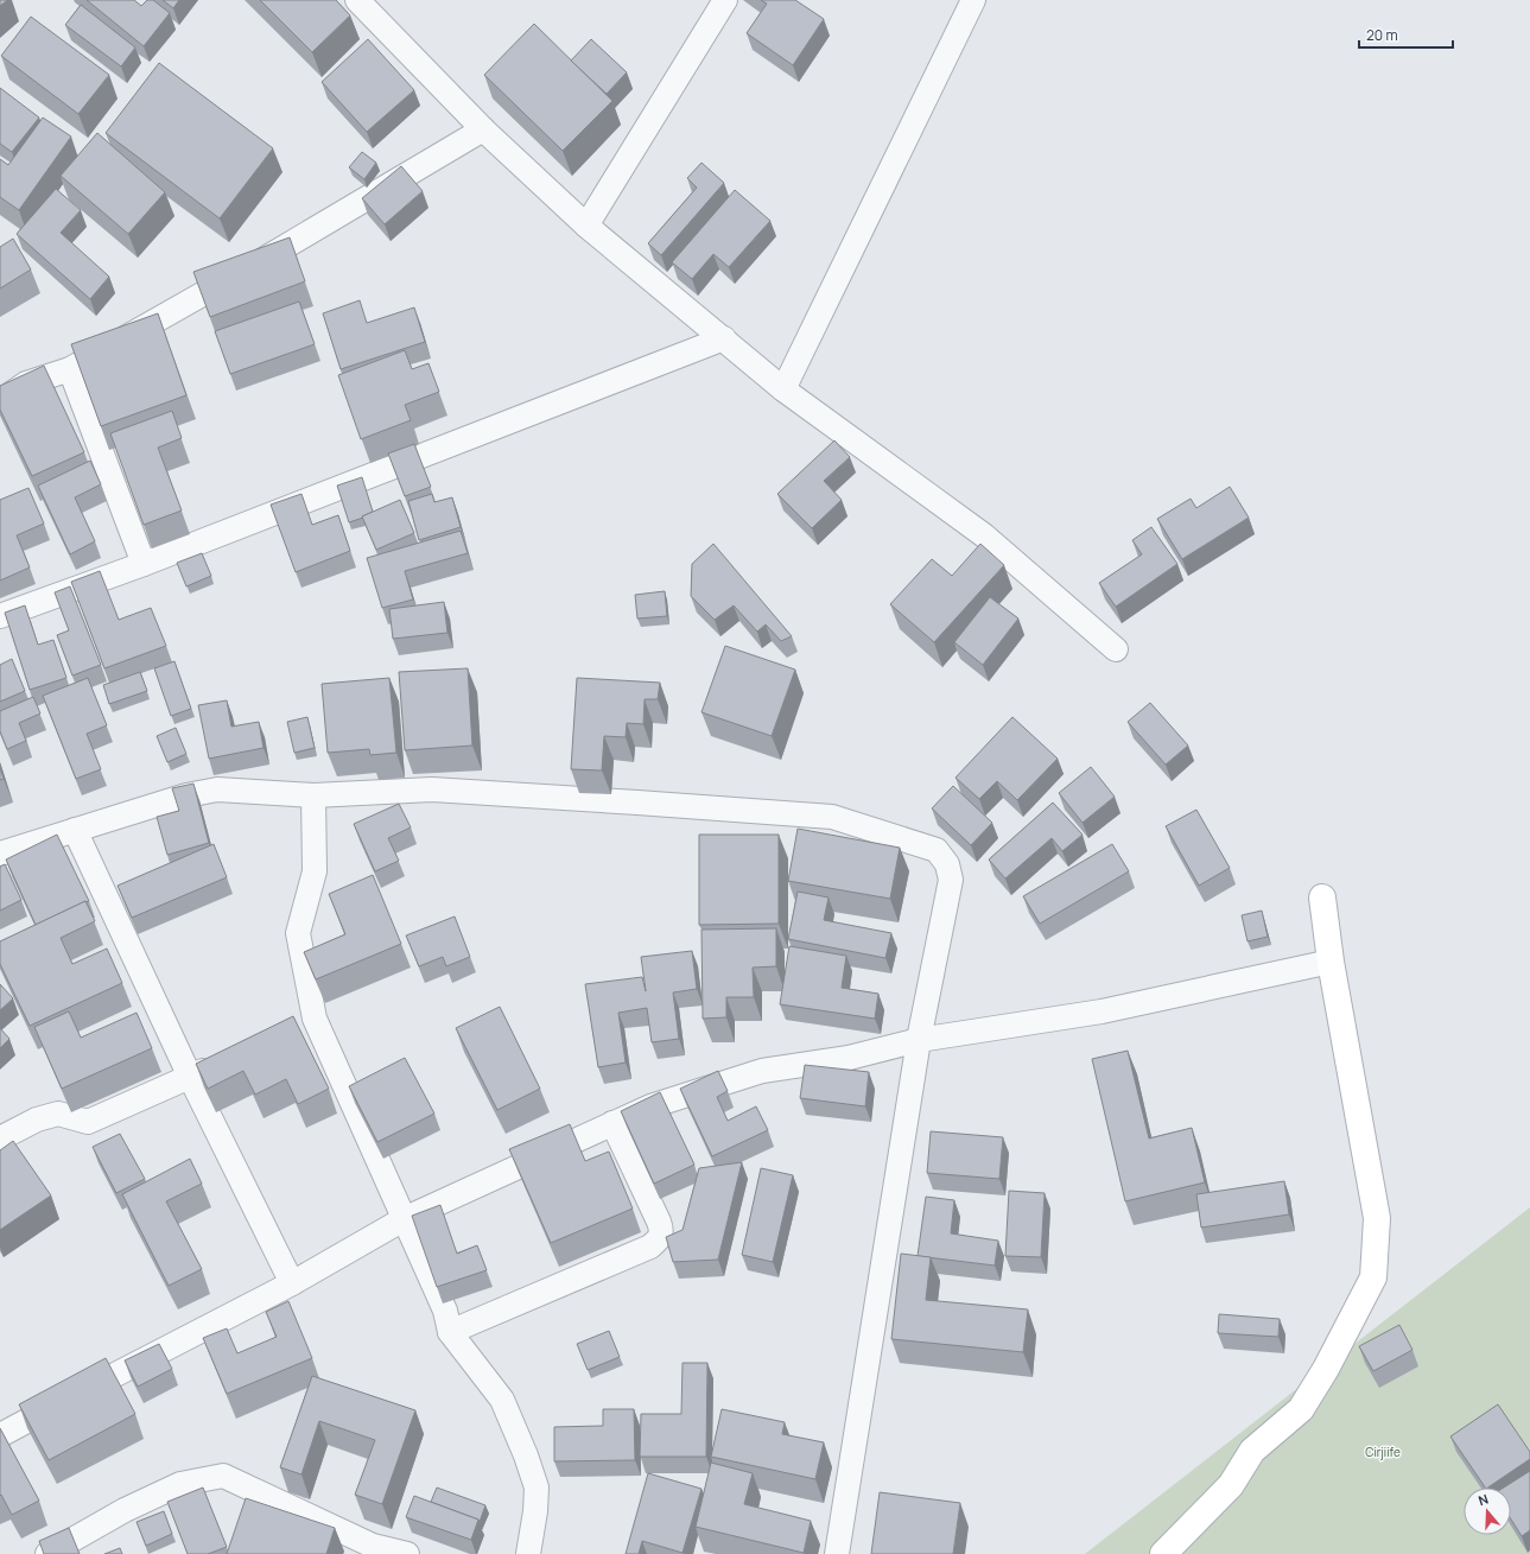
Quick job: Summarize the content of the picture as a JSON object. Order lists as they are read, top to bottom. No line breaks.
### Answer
{"parks":["Cirjiife"],"scale_bar":"20 m","north":"top"}
